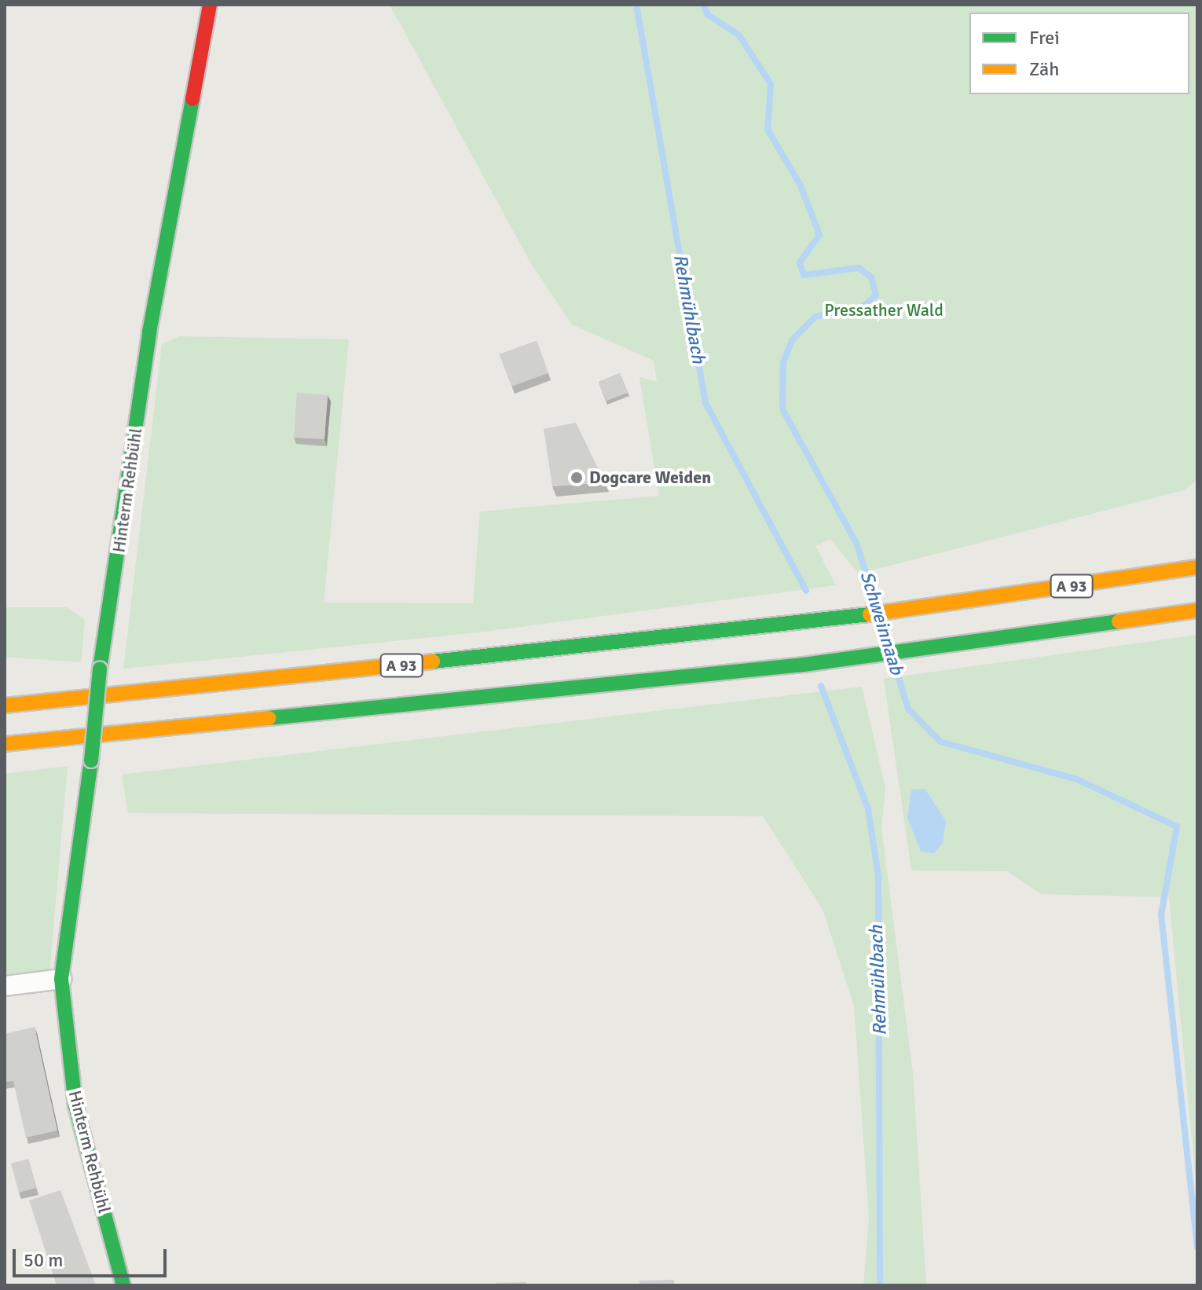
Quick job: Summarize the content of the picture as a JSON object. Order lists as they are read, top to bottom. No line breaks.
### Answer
{"streets":{"main road":["Hinterm Rehbühl","A 93"]},"water":["Rehmühlbach","Schweinnaab"],"parks":["Pressather Wald"],"places":["Dogcare Weiden"],"legend":["Frei","Zäh"],"scale_bar":"50 m"}
